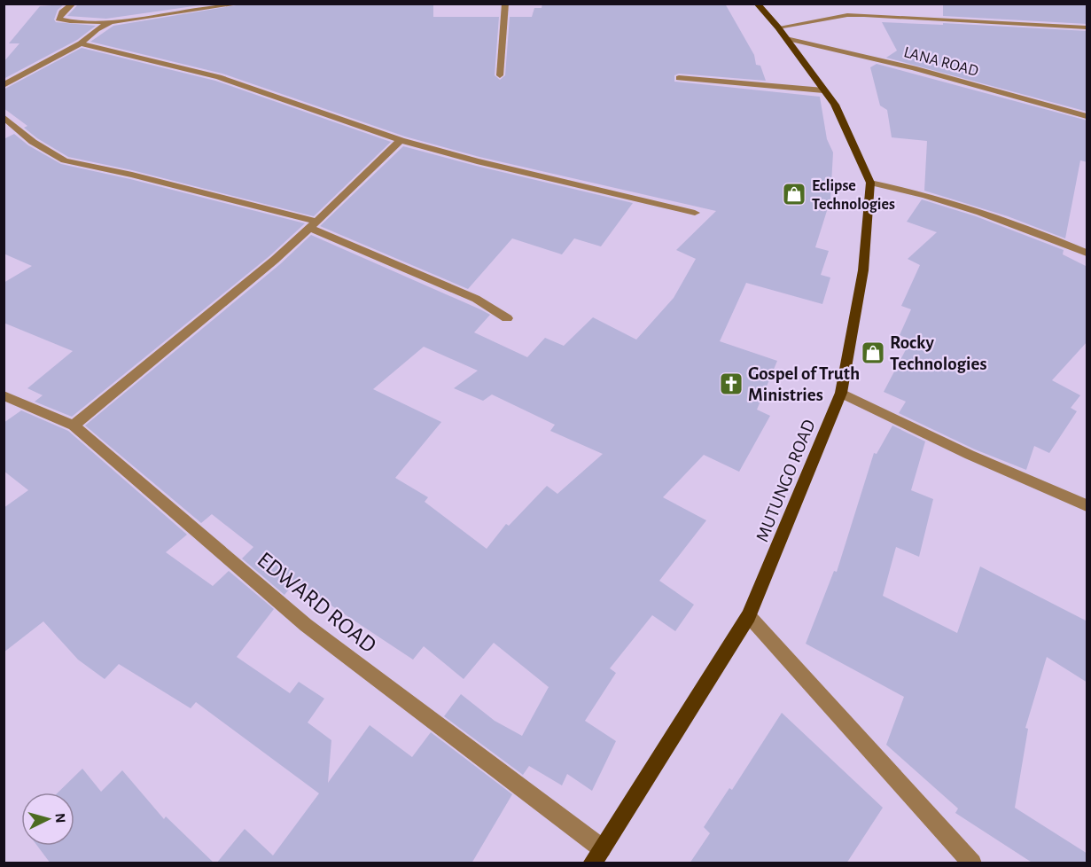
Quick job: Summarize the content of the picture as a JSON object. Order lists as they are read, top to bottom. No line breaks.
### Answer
{"streets":{"main road":["MUTUNGO ROAD"],"street":["LANA ROAD","EDWARD ROAD"]},"crossings":[["LANA ROAD","MUTUNGO ROAD"],["MUTUNGO ROAD","EDWARD ROAD"]],"places":{"shop":["Eclipse Technologies","Rocky Technologies"],"church":["Gospel of Truth Ministries"]},"north":"right"}
